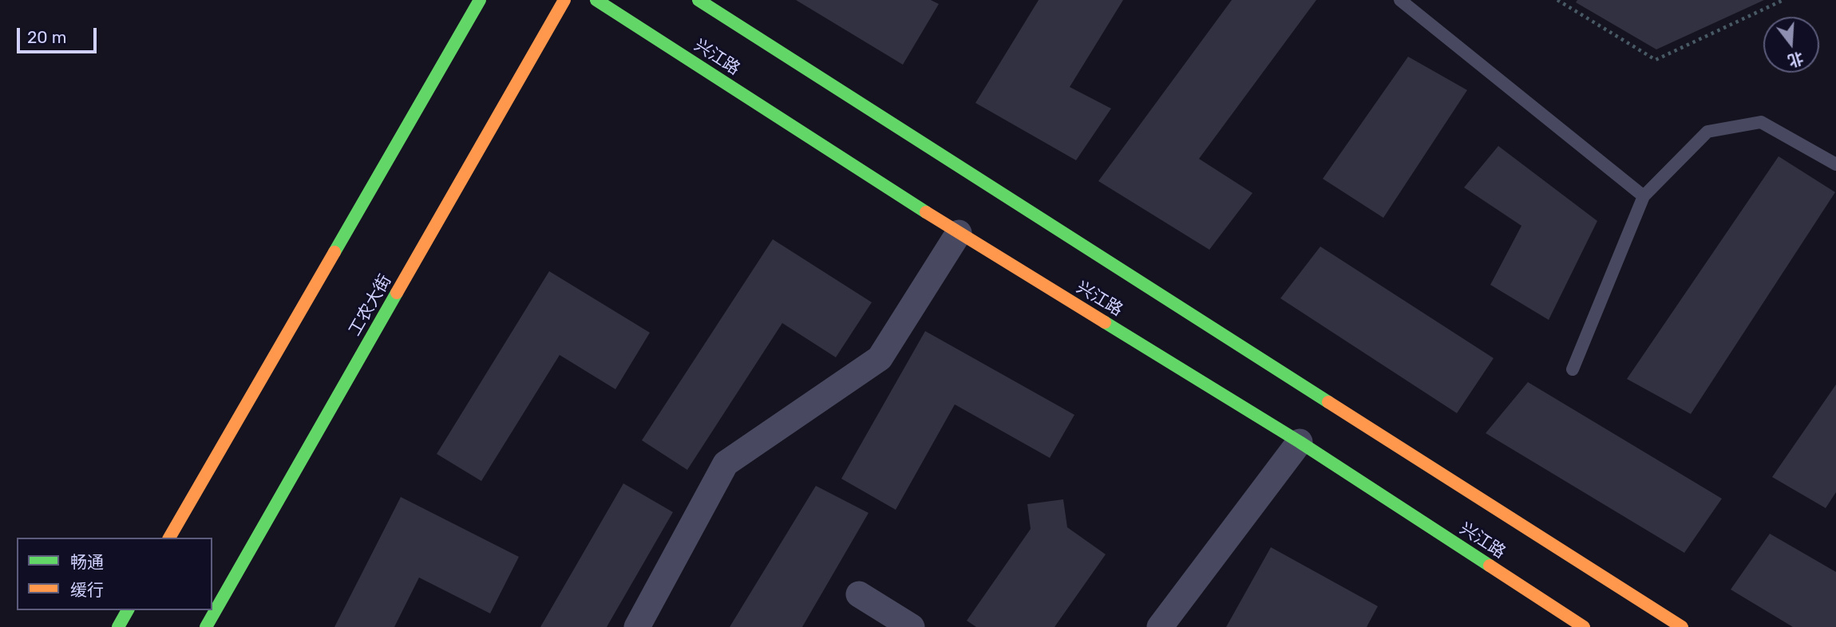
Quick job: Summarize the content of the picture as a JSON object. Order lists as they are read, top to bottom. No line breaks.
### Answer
{"streets":{"main road":["兴江路","工农大街"]},"legend":["畅通","缓行"],"scale_bar":"20 m","north":"bottom"}
